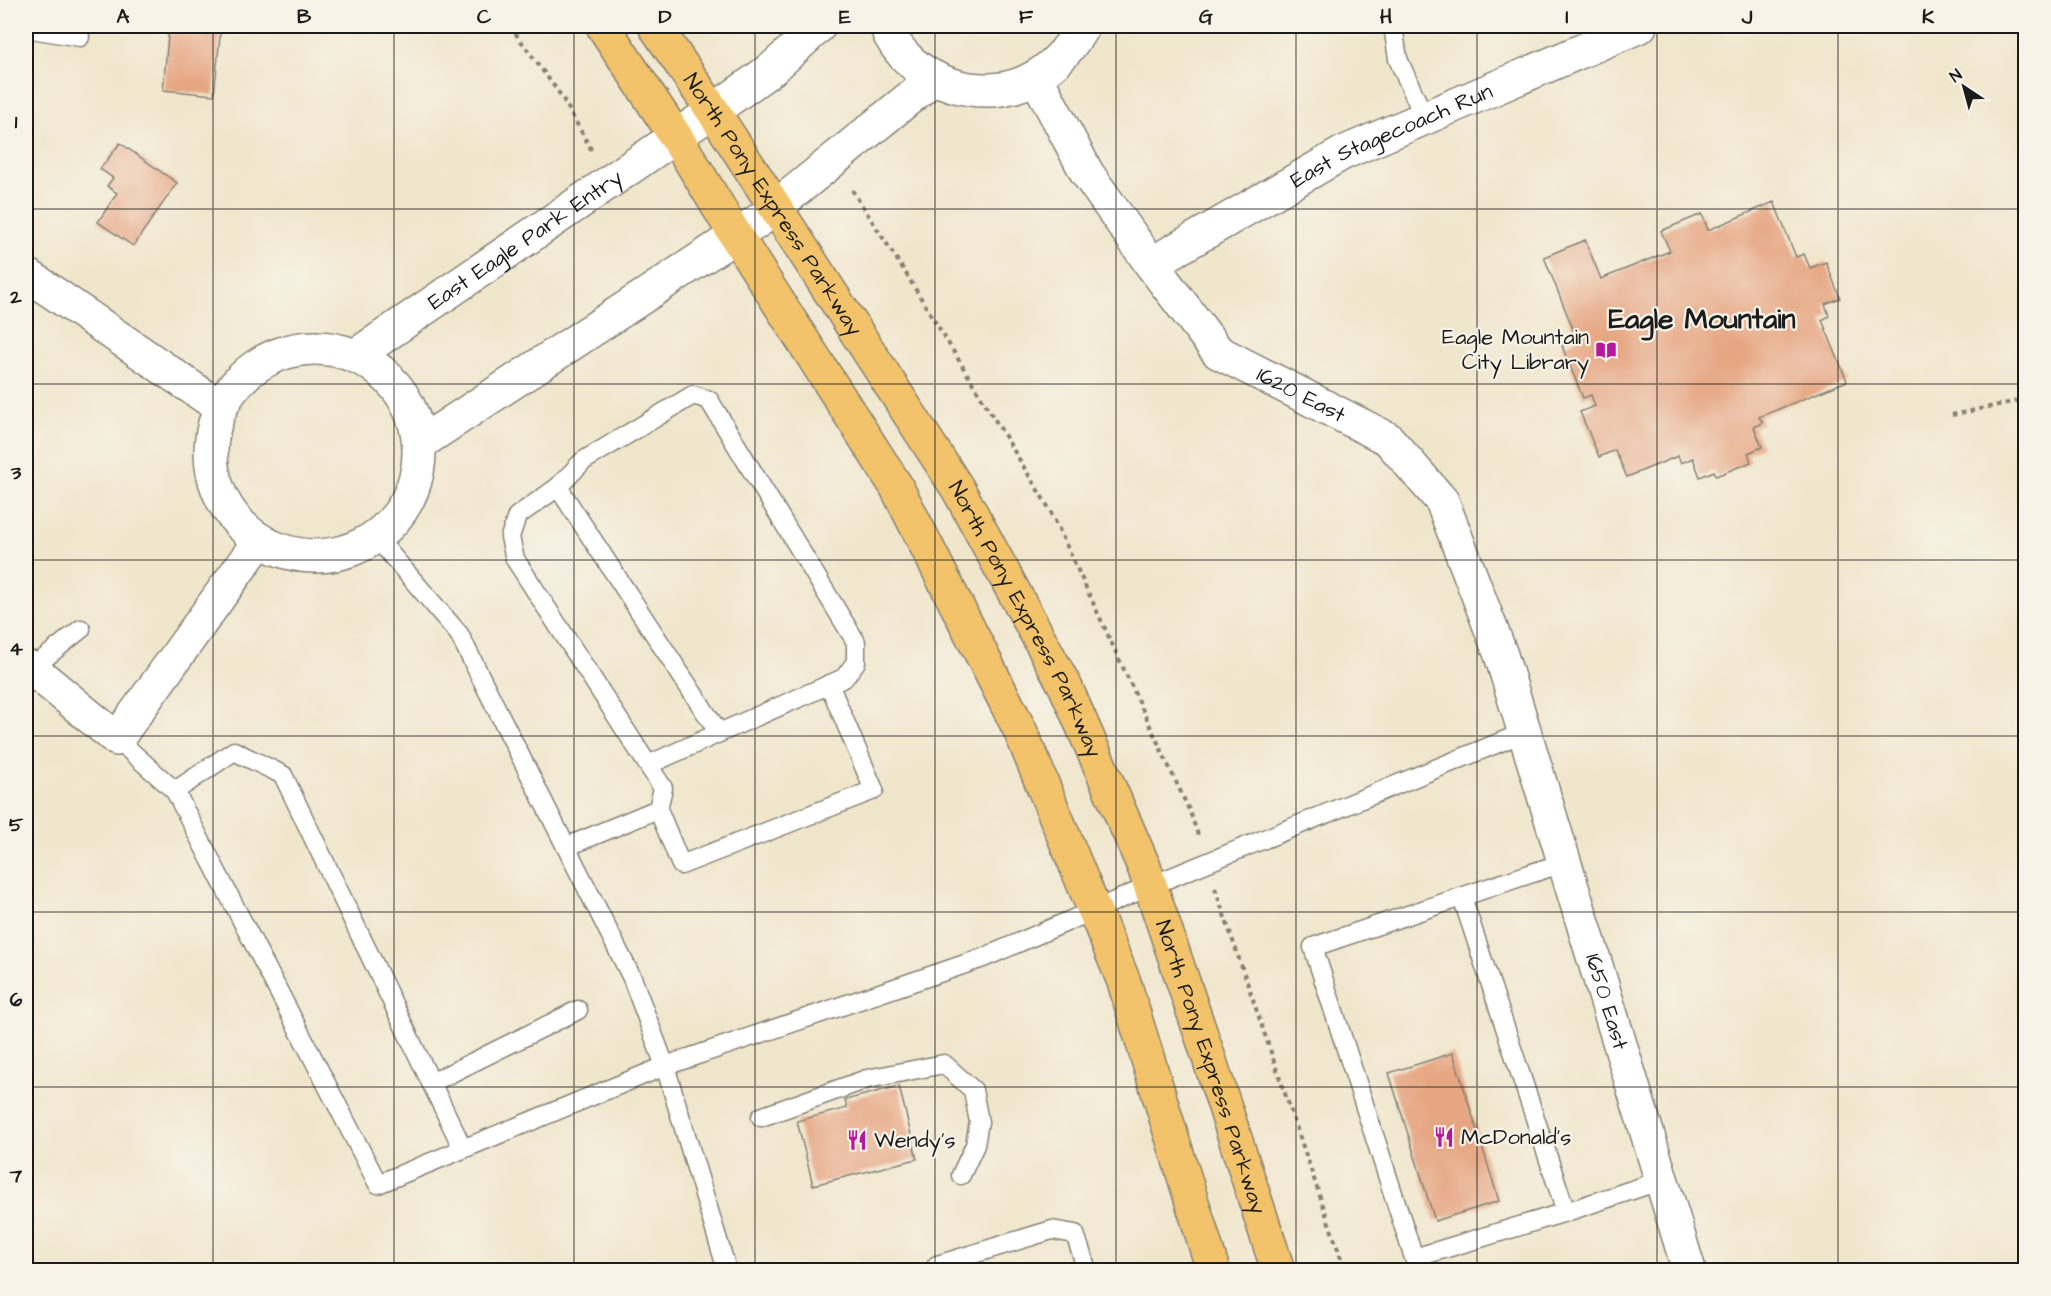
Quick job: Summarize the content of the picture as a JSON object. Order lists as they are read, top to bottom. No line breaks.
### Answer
{"streets":{"main road":["North Pony Express Parkway"],"street":["East Stagecoach Run","East Eagle Park Entry","1620 East","1650 East"]},"crossings":[["East Stagecoach Run","1620 East"],["North Pony Express Parkway","East Eagle Park Entry"],["1620 East","1650 East"]],"districts":["Eagle Mountain"],"places":{"library":["Eagle Mountain City Library"],"restaurant":["McDonald's","Wendy's"]},"north":"top left","grid":{"columns":["A","B","C","D","E","F","G","H","I","J","K"],"rows":["1","2","3","4","5","6","7"]}}
